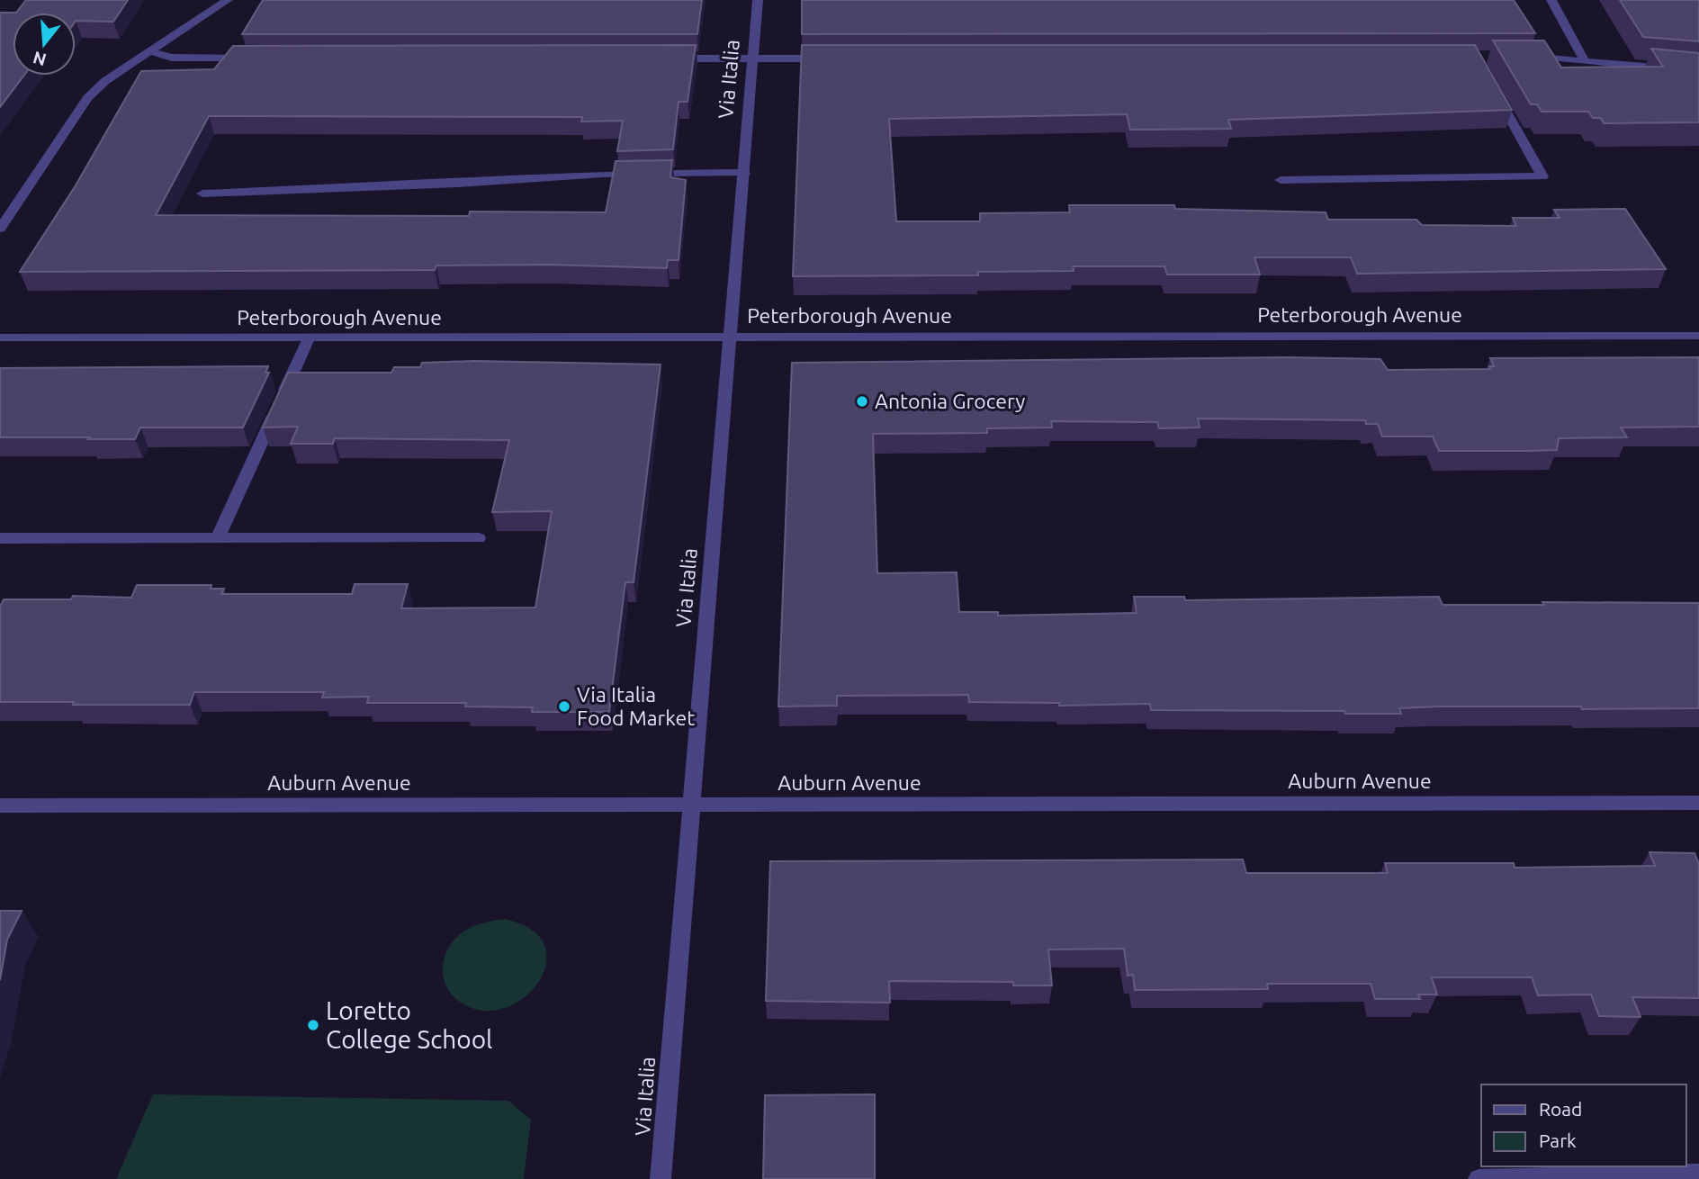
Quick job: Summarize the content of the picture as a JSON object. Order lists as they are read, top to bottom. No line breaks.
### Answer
{"streets":{"street":["Via Italia","Peterborough Avenue","Auburn Avenue"]},"crossings":[["Via Italia","Peterborough Avenue"],["Via Italia","Auburn Avenue"]],"places":["Antonia Grocery","Via Italia Food Market","Loretto College School"],"legend":["Road","Park"],"north":"bottom"}
